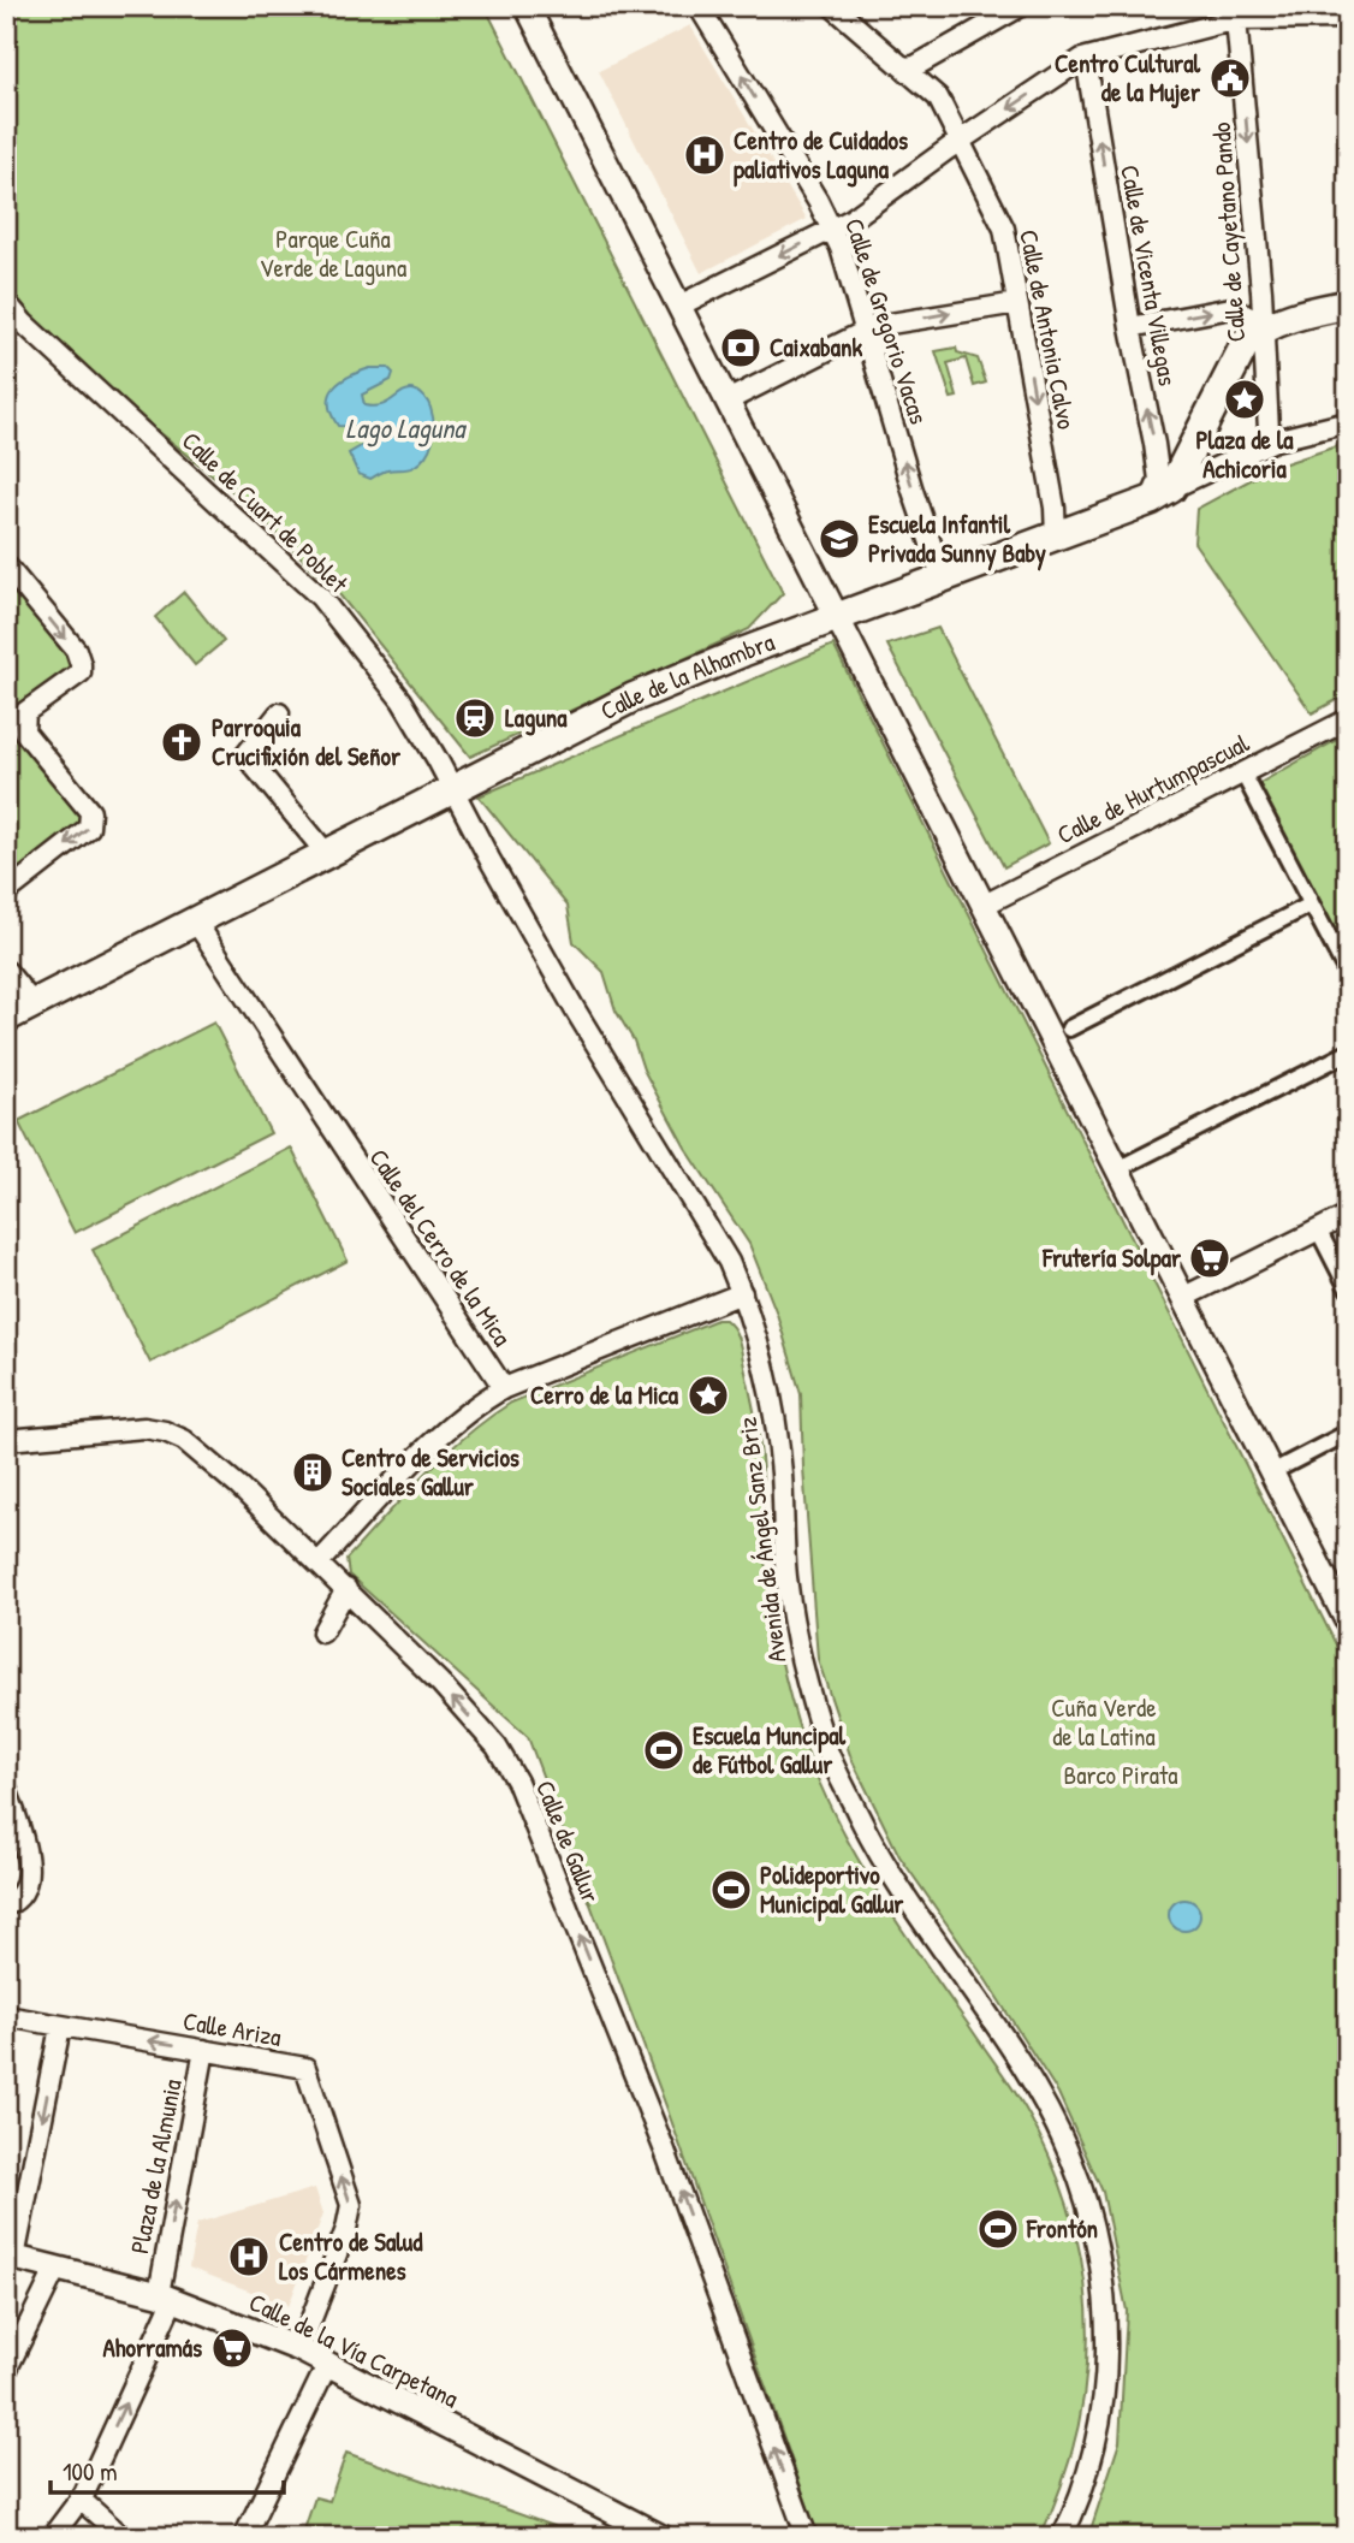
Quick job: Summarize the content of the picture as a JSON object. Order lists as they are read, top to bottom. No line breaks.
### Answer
{"streets":{"main road":["Calle de la Alhambra"],"street":["Calle de Cayetano Pando","Calle de Vicenta Villegas","Calle de Gregorio Vacas","Calle de Antonia Calvo","Calle de Cuart de Poblet","Calle de Hurtumpascual","Calle del Cerro de la Mica","Avenida de Ángel Sanz Briz","Calle de Gallur","Calle Ariza","Plaza de la Almunia","Calle de la Vía Carpetana"]},"crossings":[["Calle de Cayetano Pando","Calle de la Alhambra"],["Calle de Vicenta Villegas","Calle de la Alhambra"],["Calle de Gregorio Vacas","Calle de la Alhambra"],["Calle de Antonia Calvo","Calle de la Alhambra"],["Calle de Cuart de Poblet","Calle de la Alhambra"],["Calle de Cuart de Poblet","Avenida de Ángel Sanz Briz"],["Calle de la Alhambra","Calle del Cerro de la Mica"],["Calle de la Alhambra","Avenida de Ángel Sanz Briz"],["Calle Ariza","Plaza de la Almunia"],["Calle Ariza","Calle de la Vía Carpetana"],["Plaza de la Almunia","Calle de la Vía Carpetana"]],"one_way":["Calle de Cayetano Pando","Calle de Vicenta Villegas","Calle de Antonia Calvo","Calle de Gallur"],"water":["Lago Laguna"],"parks":["Parque Cuña Verde de Laguna","Cuña Verde de la Latina","Barco Pirata"],"places":{"public building":["Centro Cultural de la Mujer"],"hospital":["Centro de Cuidados paliativos Laguna","Centro de Salud Los Cármenes"],"bank":["Caixabank"],"place":["Plaza de la Achicoria","Cerro de la Mica"],"school or university":["Escuela Infantil Privada Sunny Baby"],"station":["Laguna"],"church":["Parroquia Crucifixión del Señor"],"supermarket":["Frutería Solpar","Ahorramás"],"building":["Centro de Servicios Sociales Gallur"],"sports":["Escuela Muncipal de Fútbol Gallur","Polideportivo Municipal Gallur","Frontón"]},"scale_bar":"100 m"}
